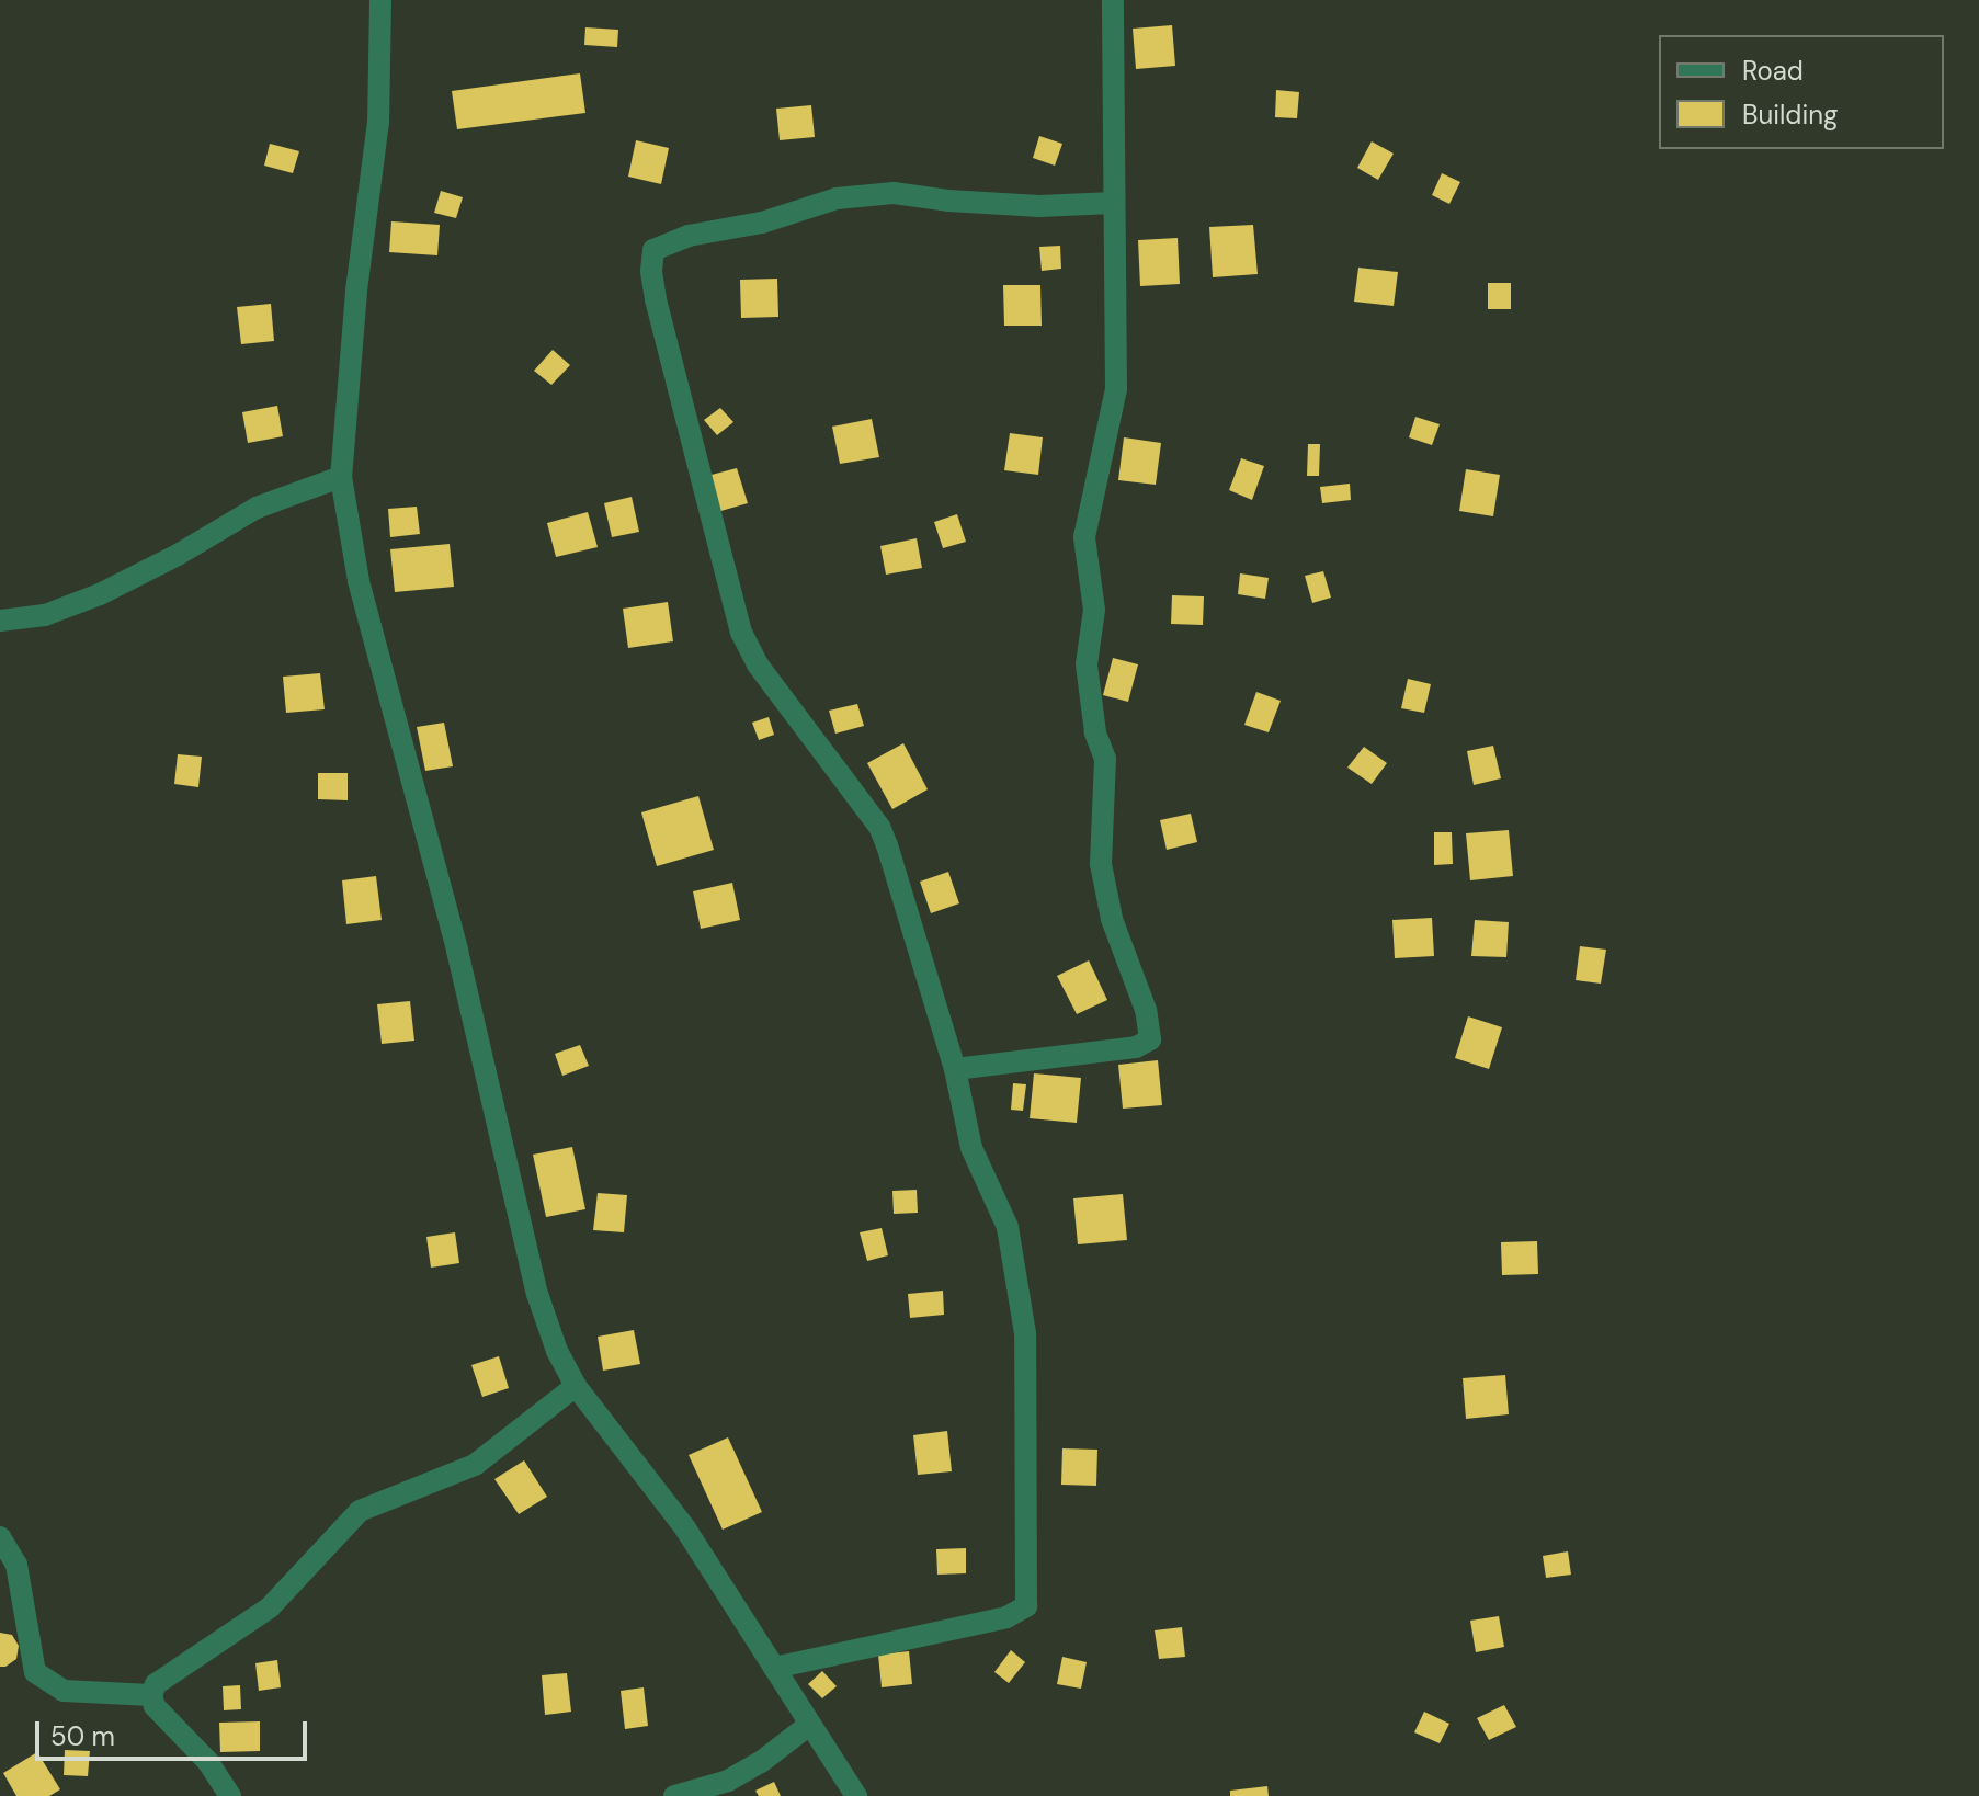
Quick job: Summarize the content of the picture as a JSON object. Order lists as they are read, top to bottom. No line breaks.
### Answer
{"legend":["Road","Building"],"scale_bar":"50 m"}
